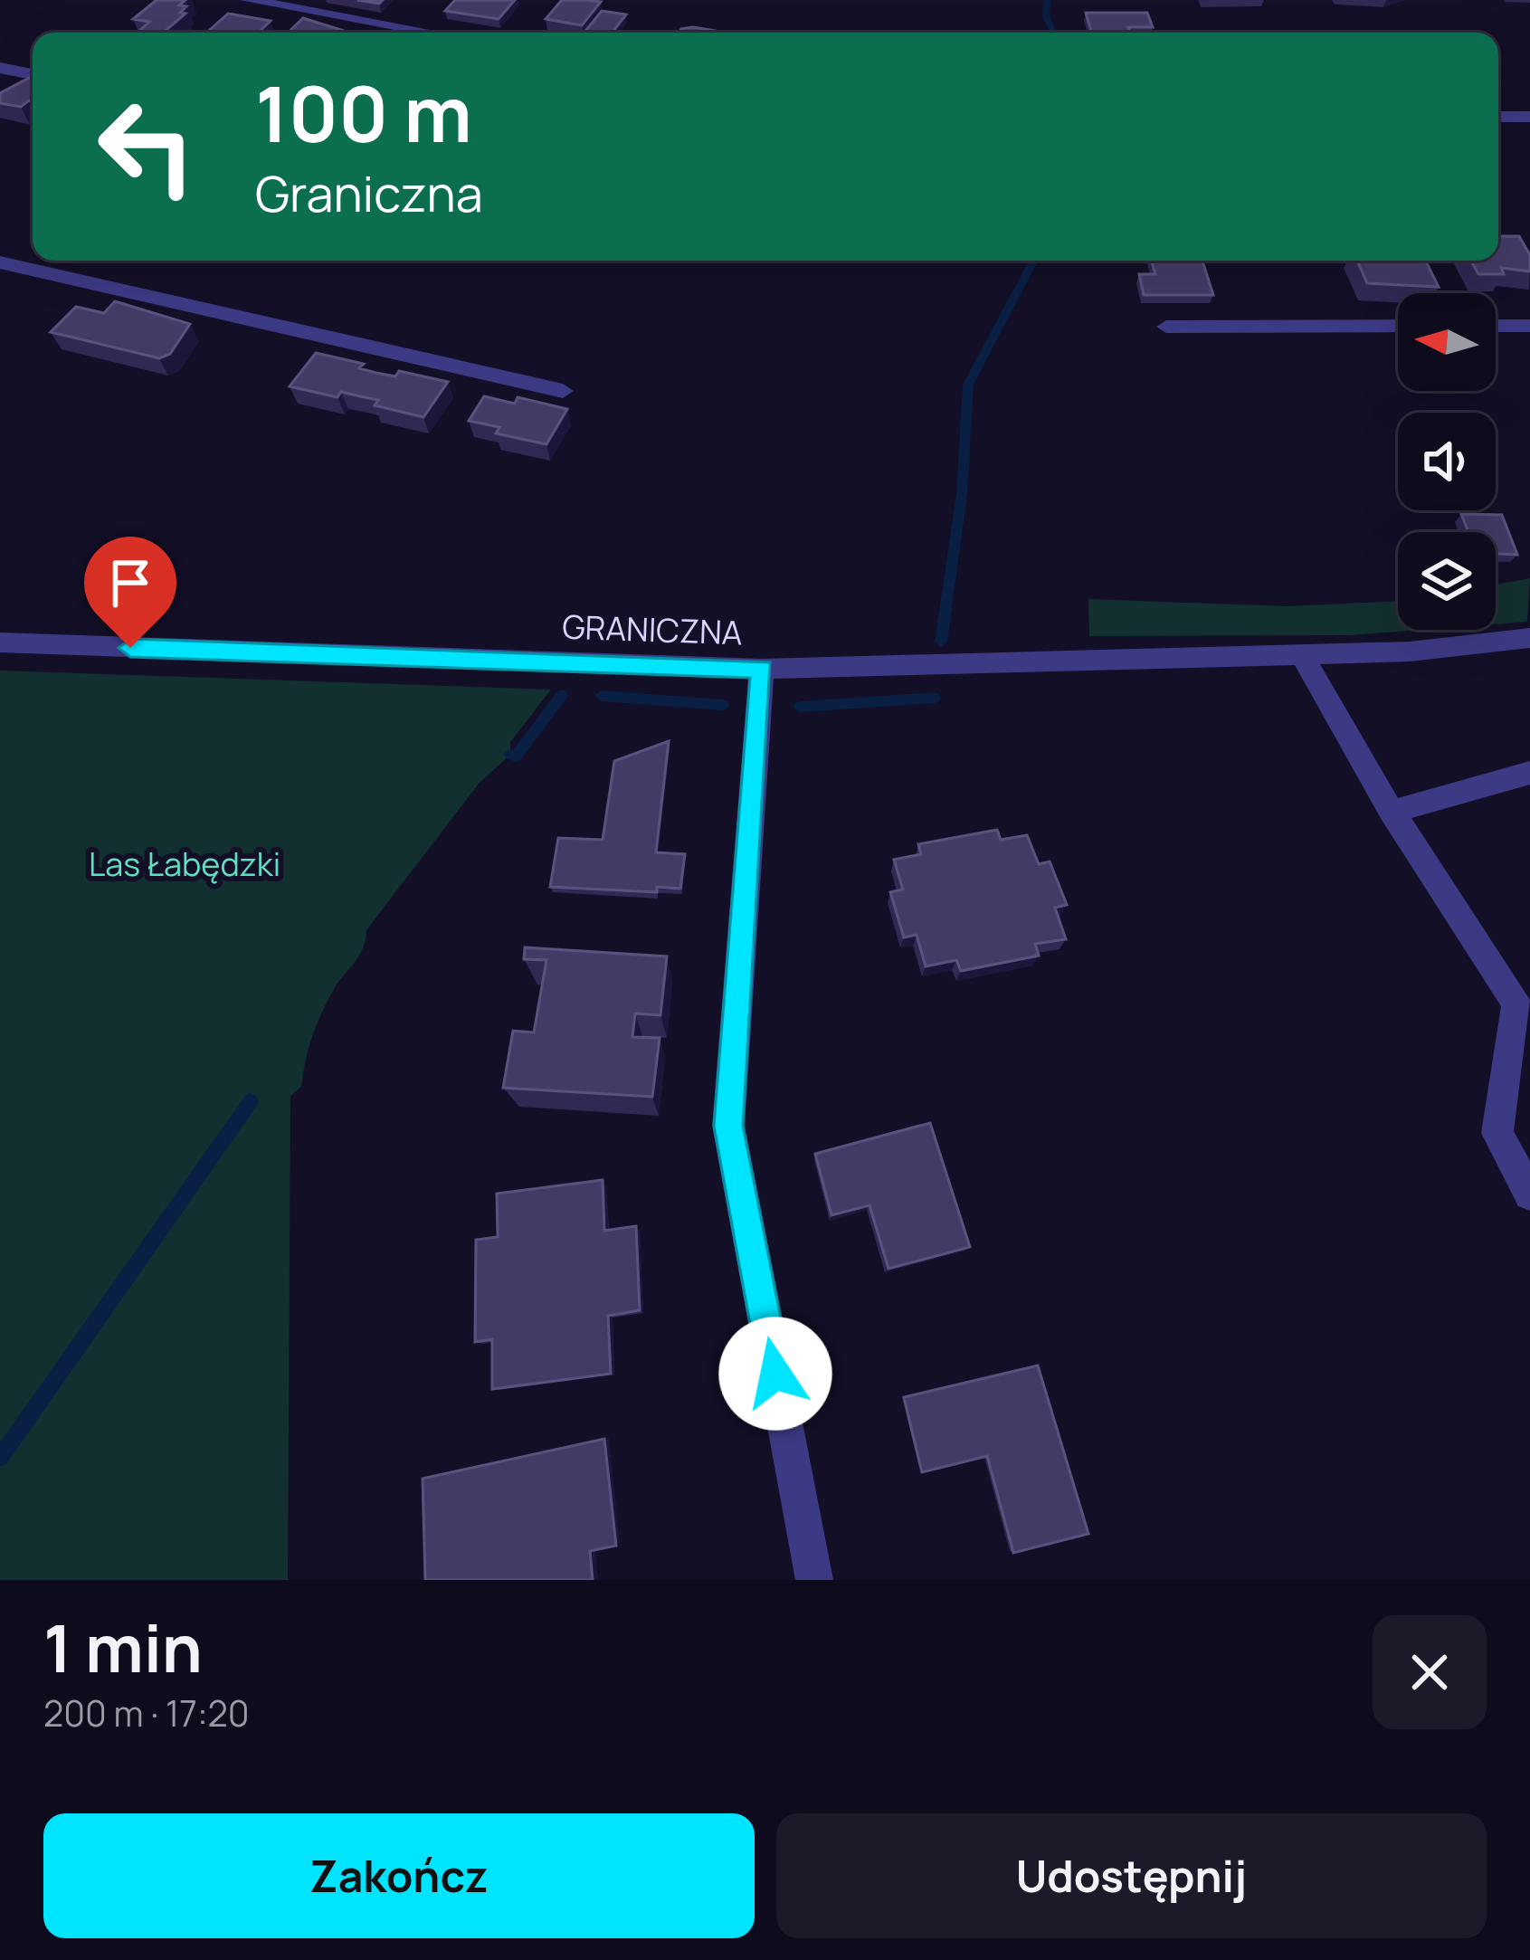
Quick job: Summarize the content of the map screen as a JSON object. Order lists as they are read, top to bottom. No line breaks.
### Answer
{"streets":{"street":["GRANICZNA"]},"parks":["Las Łabędzki"],"north":"left","page":{"turn":["100 m","Graniczna"],"heading":["1 min","200 m · 17:20"],"buttons":["Zakończ","Udostępnij"]}}
